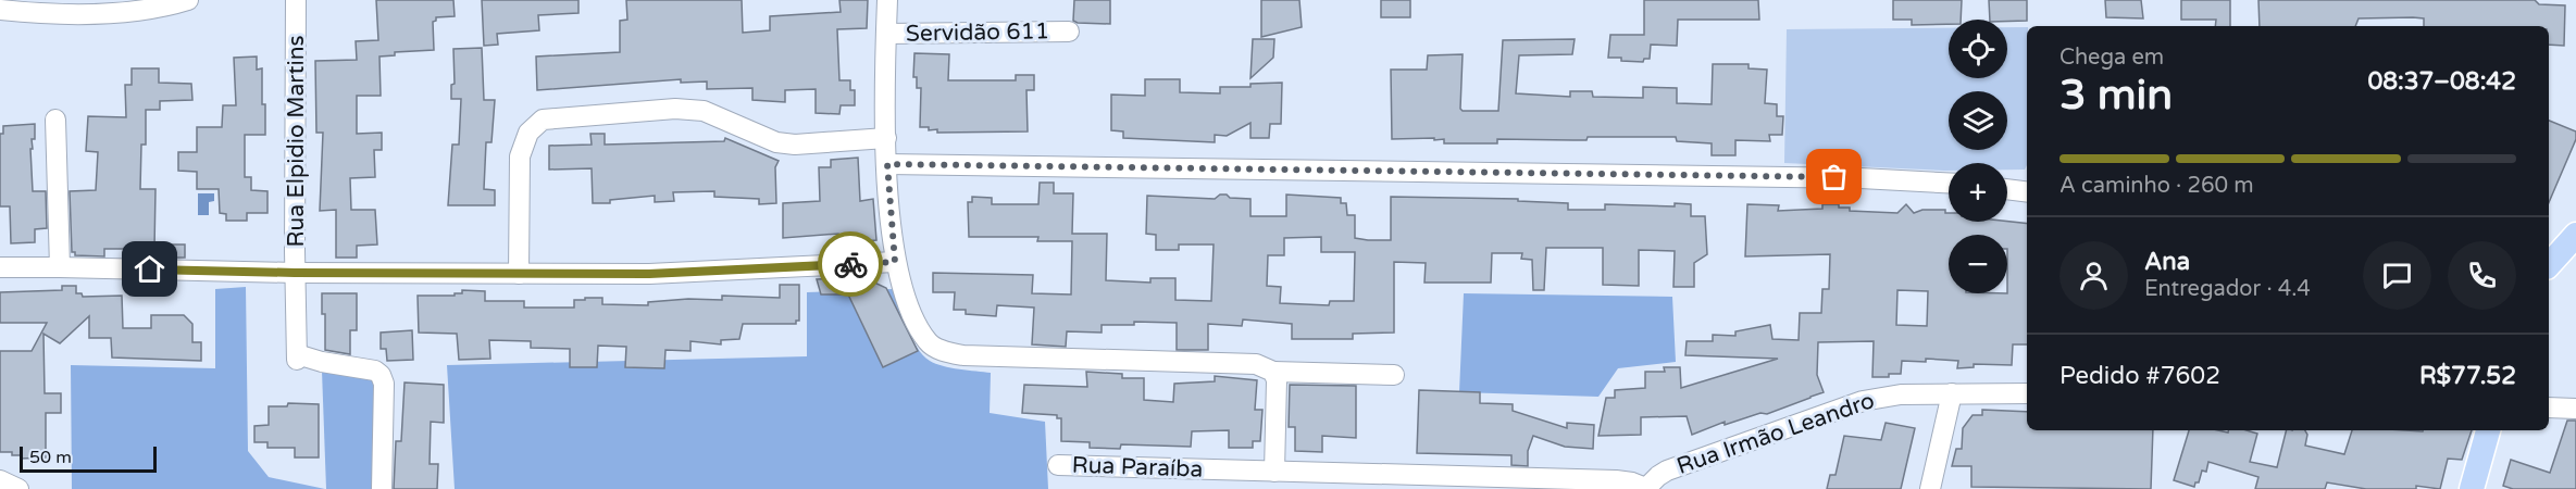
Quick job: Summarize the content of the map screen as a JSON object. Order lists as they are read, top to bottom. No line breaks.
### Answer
{"streets":{"street":["Servidão 611","Rua Elpidio Martins","Rua Irmão Leandro","Rua Paraíba"]},"crossings":[["Rua Irmão Leandro","Rua Paraíba"]],"scale_bar":"50 m","page":{"map_buttons":["+","−"],"heading":["3 min","Chega em","08:37–08:42"],"panel":["Ana","Entregador · 4.4","Pedido #7602","R$77.52"],"bar":"A caminho · 260 m","scale":"50 m"}}
